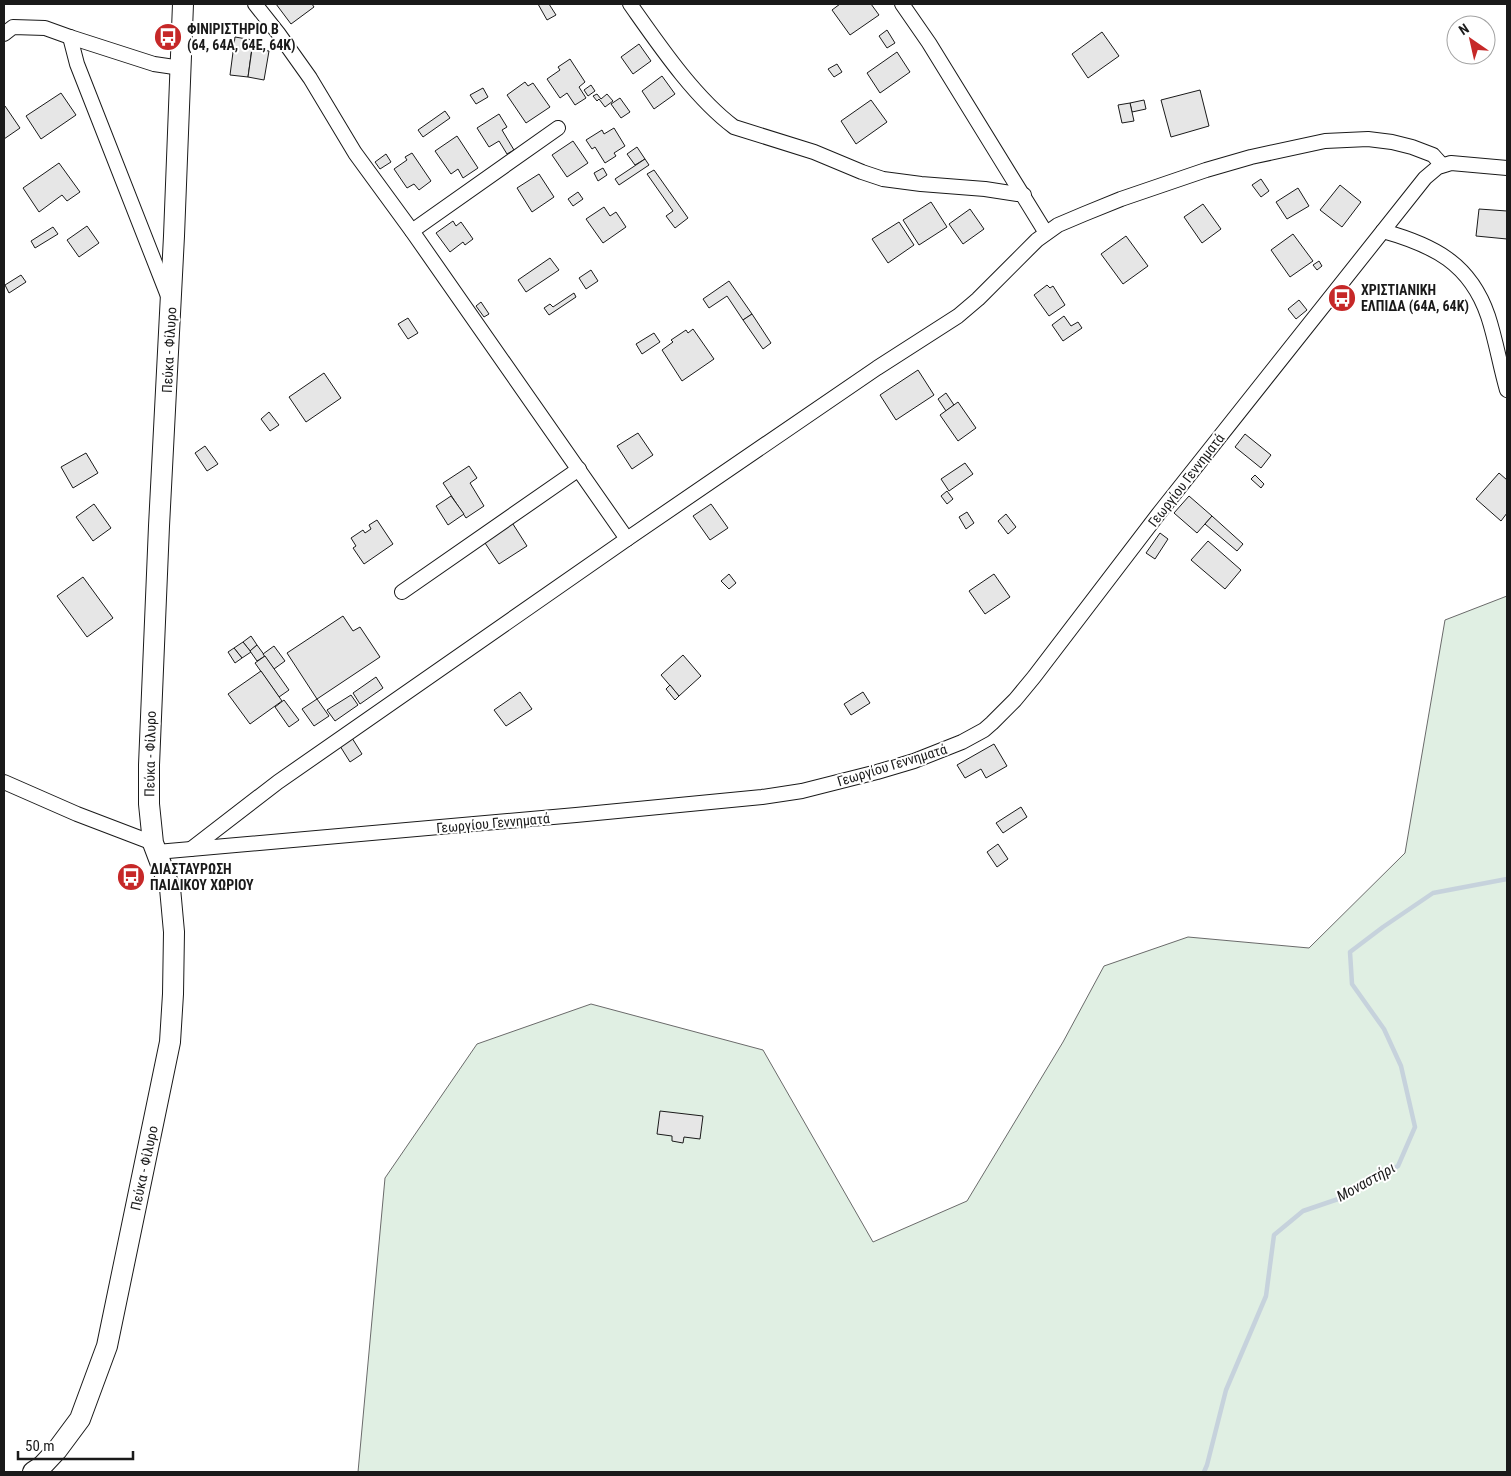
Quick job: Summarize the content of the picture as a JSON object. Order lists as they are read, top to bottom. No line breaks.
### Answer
{"streets":{"main road":["Πεύκα - Φίλυρο"],"street":["Γεωργίου Γεννηματά"]},"crossings":[["Πεύκα - Φίλυρο","Γεωργίου Γεννηματά"]],"water":["Μοναστήρι"],"places":{"bus stop":["ΦΙΝΙΡΙΣΤΗΡΙΟ B (64, 64Α, 64Ε, 64Κ)","ΧΡΙΣΤΙΑΝΙΚΗ ΕΛΠΙΔΑ (64Α, 64Κ)","ΔΙΑΣΤΑΥΡΩΣΗ ΠΑΙΔΙΚΟΥ ΧΩΡΙΟΥ"]},"scale_bar":"50 m","north":"top left"}
